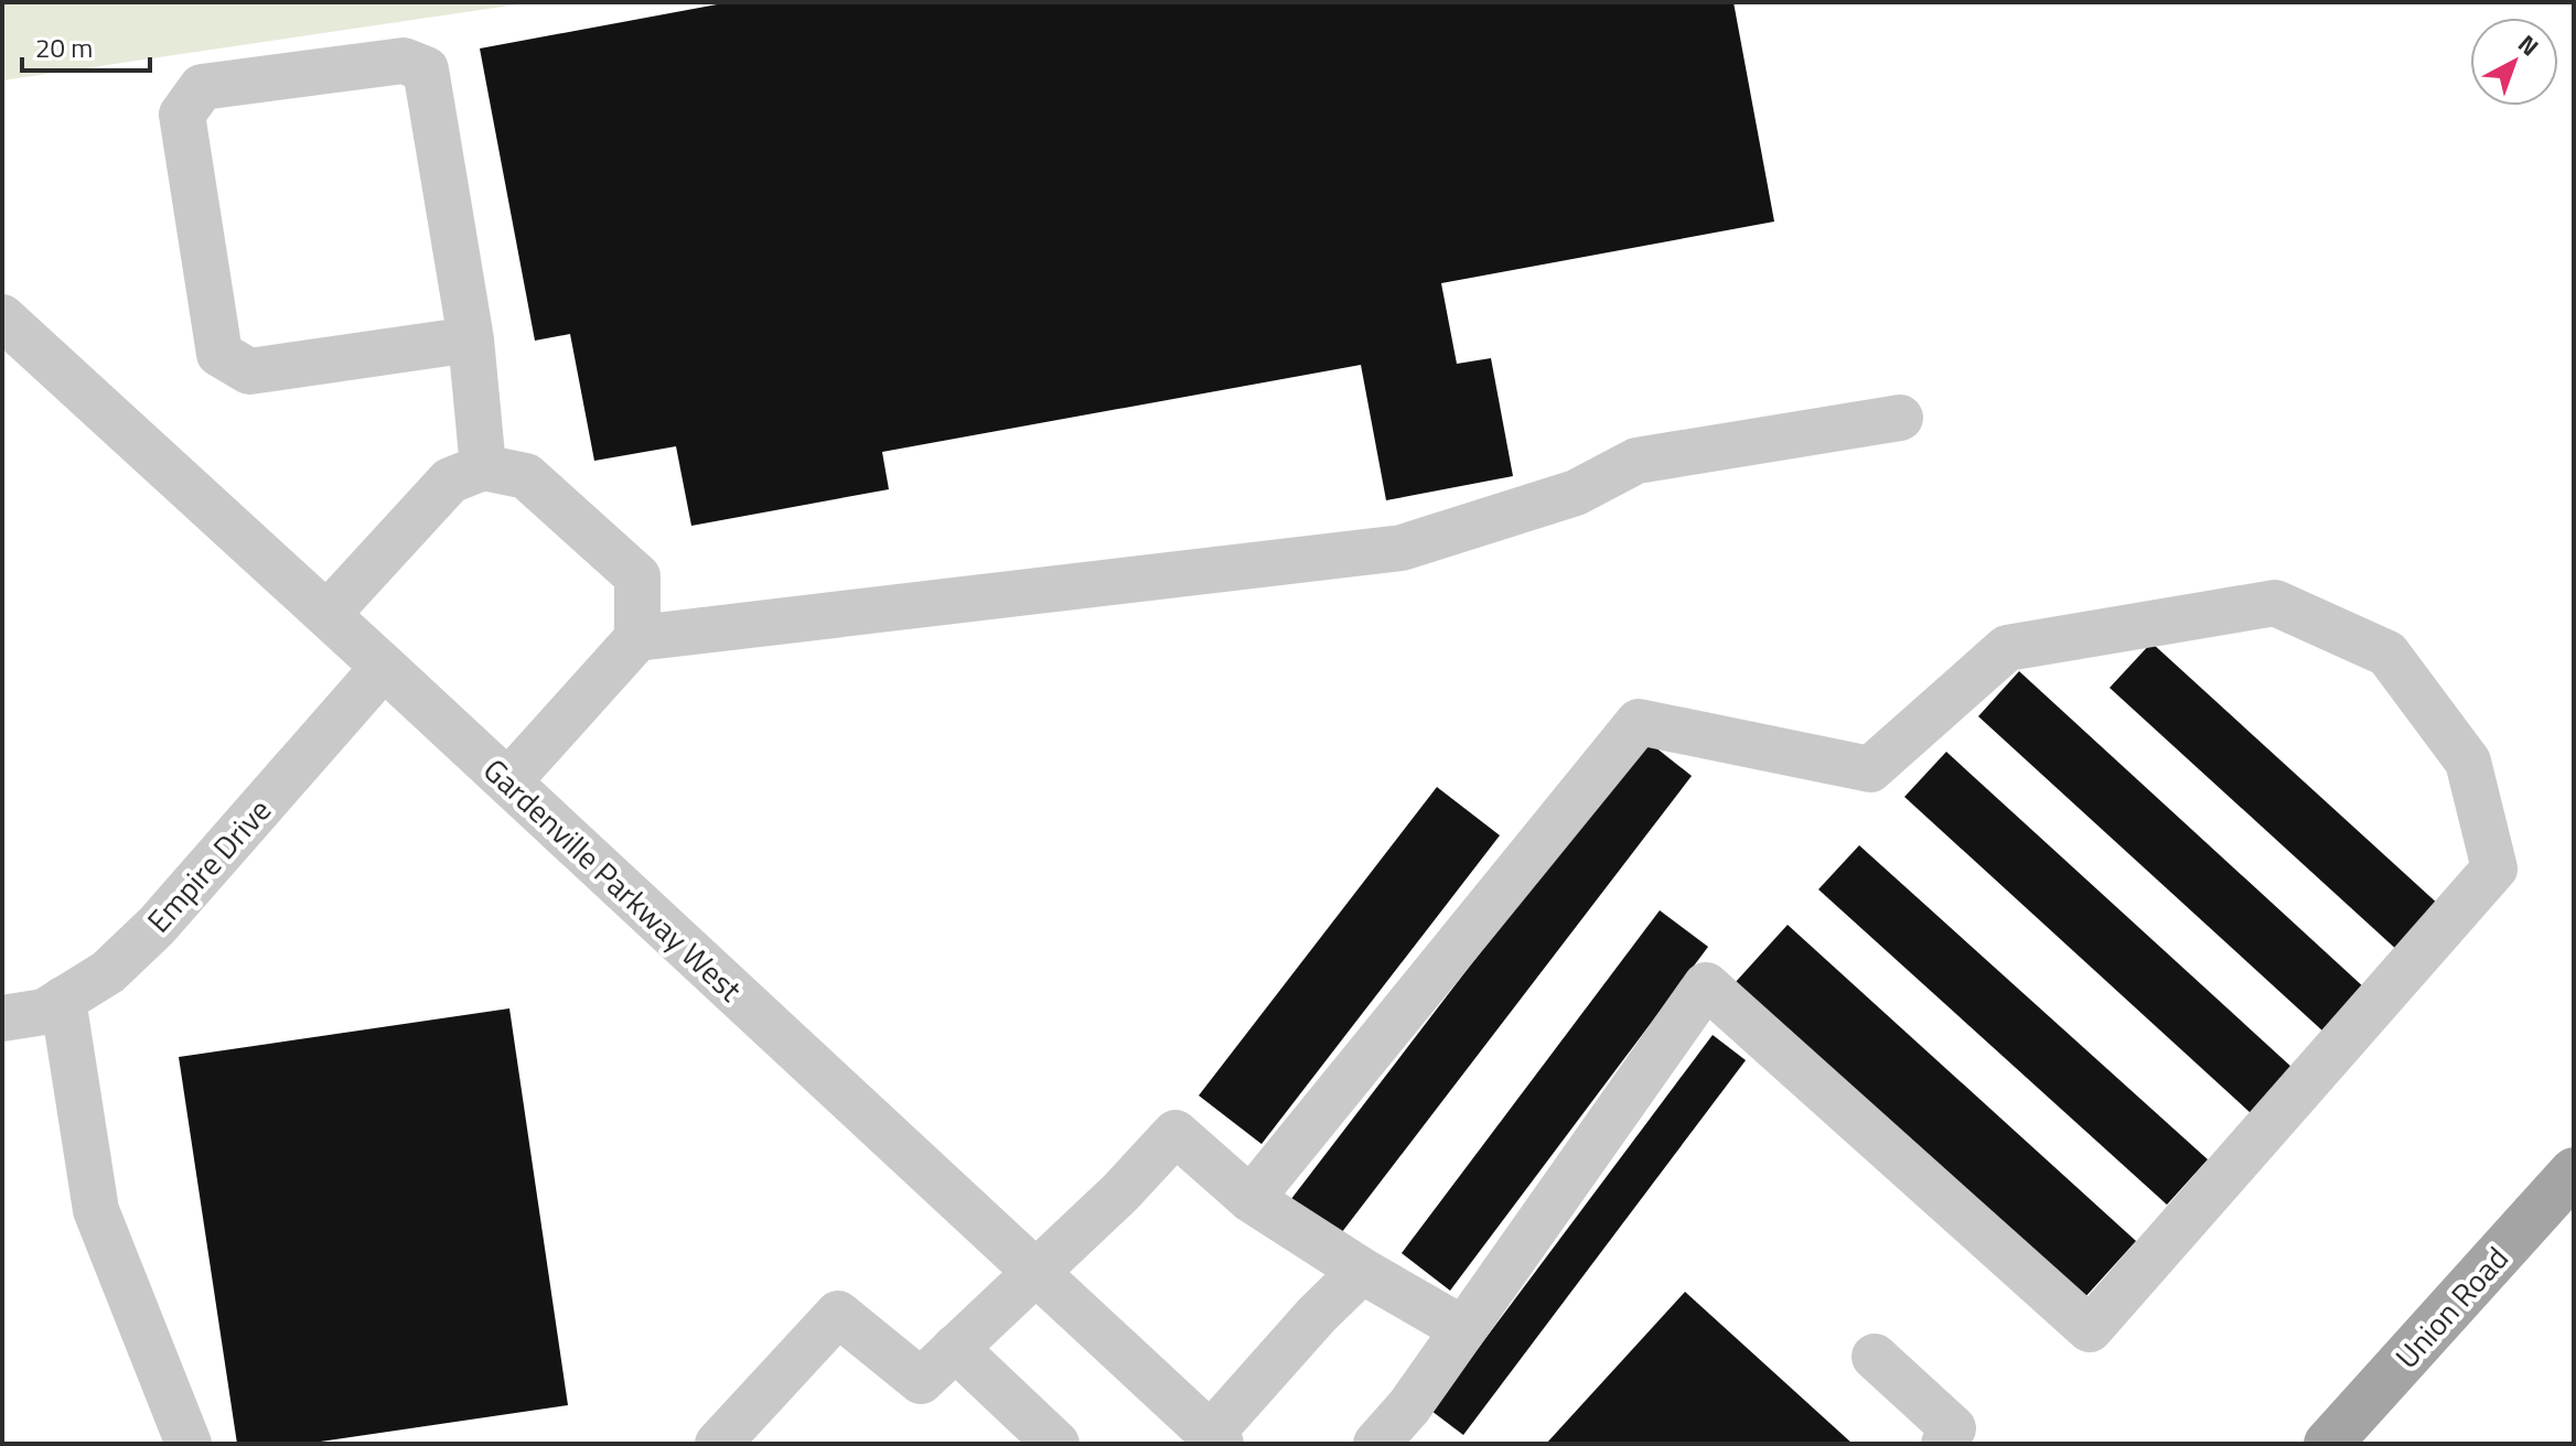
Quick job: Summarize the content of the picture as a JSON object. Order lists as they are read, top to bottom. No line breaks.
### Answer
{"streets":{"main road":["Union Road"],"street":["Empire Drive","Gardenville Parkway West"]},"crossings":[["Empire Drive","Gardenville Parkway West"]],"scale_bar":"20 m","north":"top right"}
